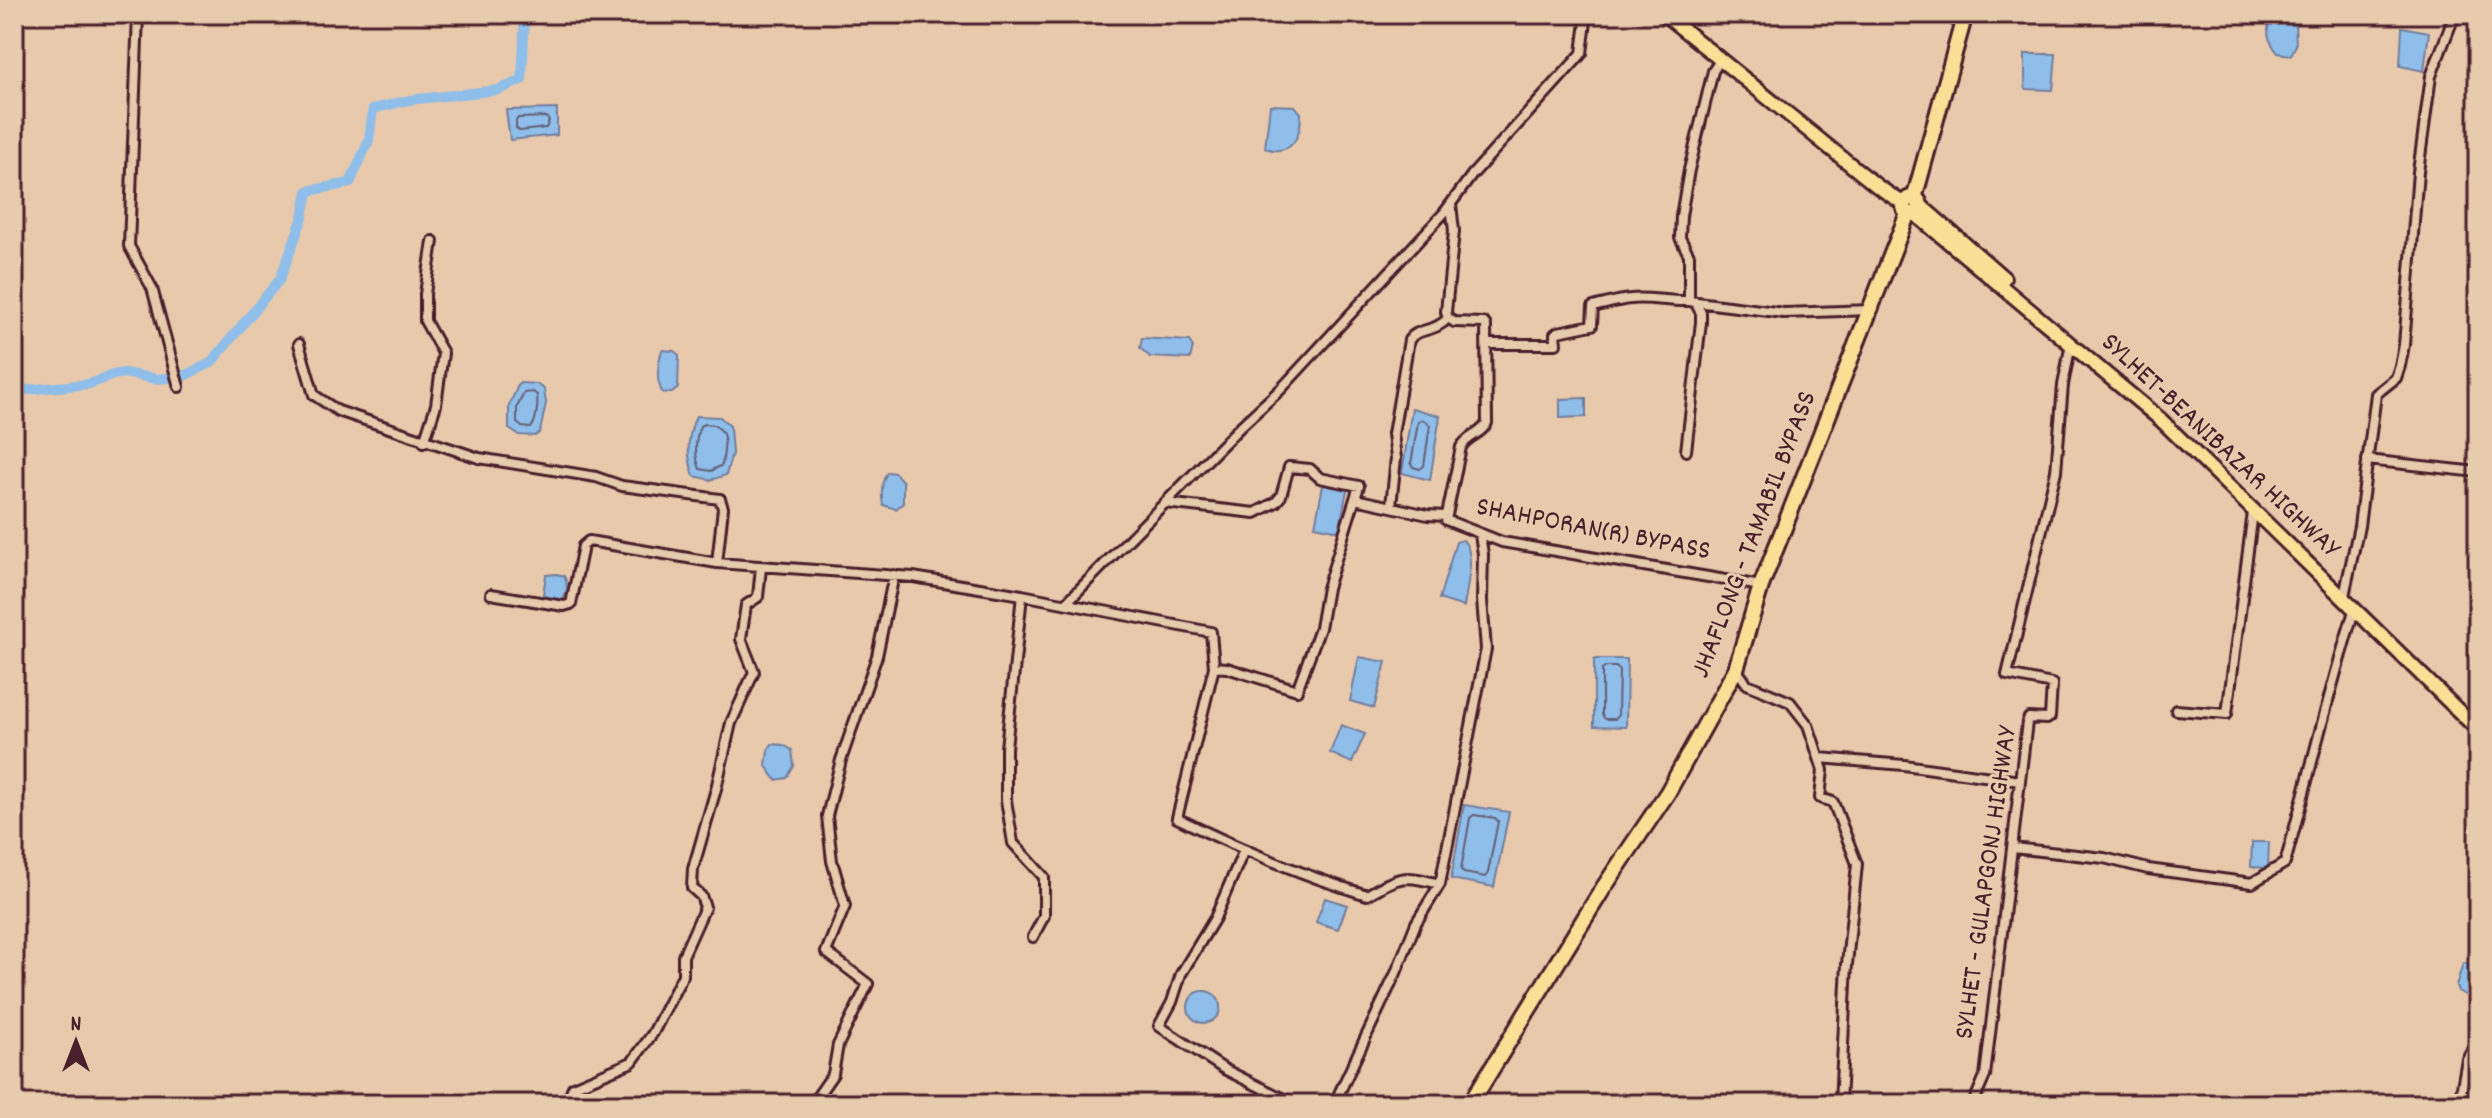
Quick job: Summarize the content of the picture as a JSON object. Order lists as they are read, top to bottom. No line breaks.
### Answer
{"streets":{"highway":["JHAFLONG - TAMABIL BYPASS"],"main road":["SYLHET-BEANIBAZAR HIGHWAY"],"street":["SHAHPORAN(R) BYPASS","SYLHET - GULAPGONJ HIGHWAY"]},"crossings":[["SYLHET-BEANIBAZAR HIGHWAY","JHAFLONG - TAMABIL BYPASS"],["SYLHET-BEANIBAZAR HIGHWAY","SYLHET - GULAPGONJ HIGHWAY"],["SHAHPORAN(R) BYPASS","JHAFLONG - TAMABIL BYPASS"]],"north":"top"}
